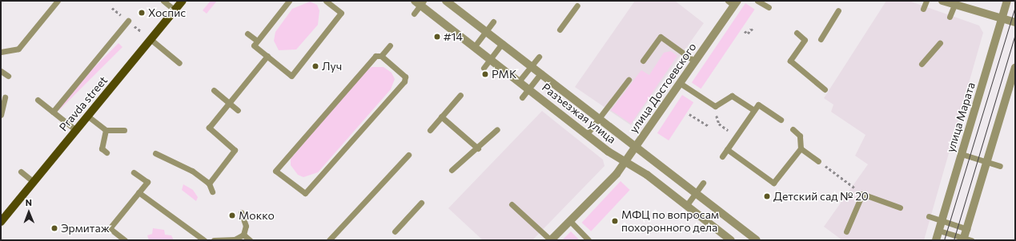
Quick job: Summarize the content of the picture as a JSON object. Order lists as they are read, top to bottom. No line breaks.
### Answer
{"streets":{"main road":["Pravda street"],"street":["улица Достоевского","Разъезжая улица","улица Марата"]},"crossings":[["улица Достоевского","Разъезжая улица"]],"places":["Хоспис","#14","Луч","РМК","Детский сад № 20","Мокко","МФЦ по вопросам похоронного дела","Эрмитаж"],"north":"top"}
